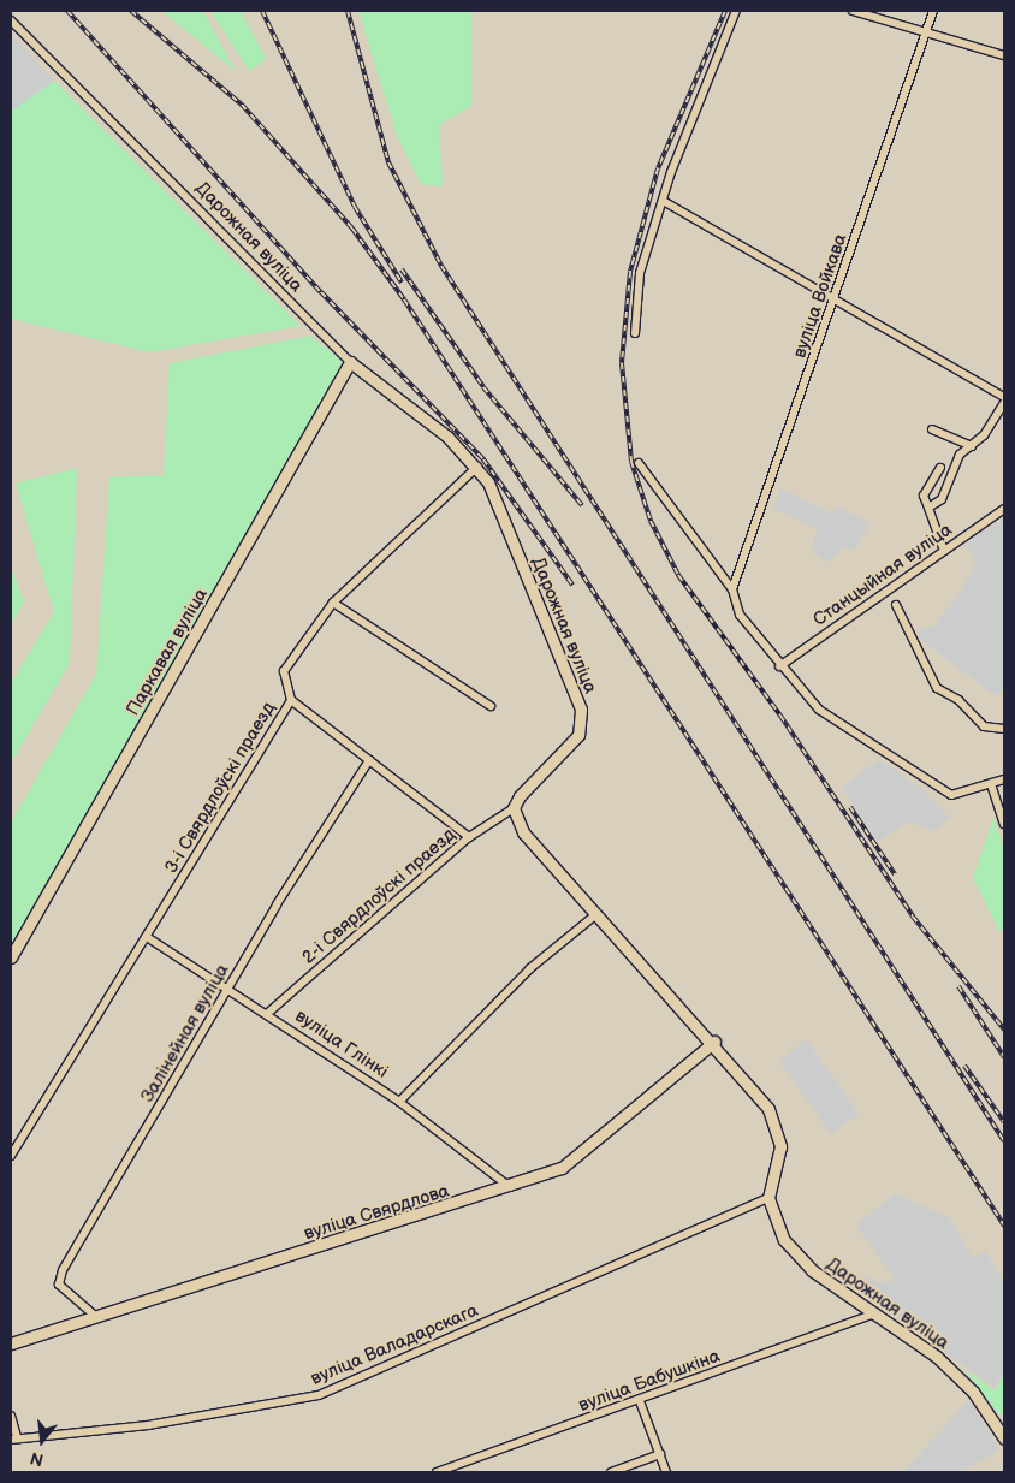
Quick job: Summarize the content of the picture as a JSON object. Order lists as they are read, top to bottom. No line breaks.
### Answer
{"streets":{"street":["Дарожная вуліца","вуліца Войкава","Станцыйная вуліца","Паркавая вуліца","3-і Свярдлоўскі праезд","2-і Свярдлоўскі праезд","Залінейная вуліца","вуліца Глінкі","вуліца Свярдлова","вуліца Валадарскага","вуліца Бабушкіна"]},"crossings":[["Дарожная вуліца","Паркавая вуліца"],["Дарожная вуліца","3-і Свярдлоўскі праезд"],["Дарожная вуліца","2-і Свярдлоўскі праезд"],["Дарожная вуліца","вуліца Свярдлова"],["Дарожная вуліца","вуліца Валадарскага"],["Дарожная вуліца","вуліца Бабушкіна"],["3-і Свярдлоўскі праезд","вуліца Глінкі"],["2-і Свярдлоўскі праезд","вуліца Глінкі"],["Залінейная вуліца","вуліца Глінкі"],["Залінейная вуліца","вуліца Свярдлова"],["вуліца Глінкі","вуліца Свярдлова"]],"north":"bottom"}
